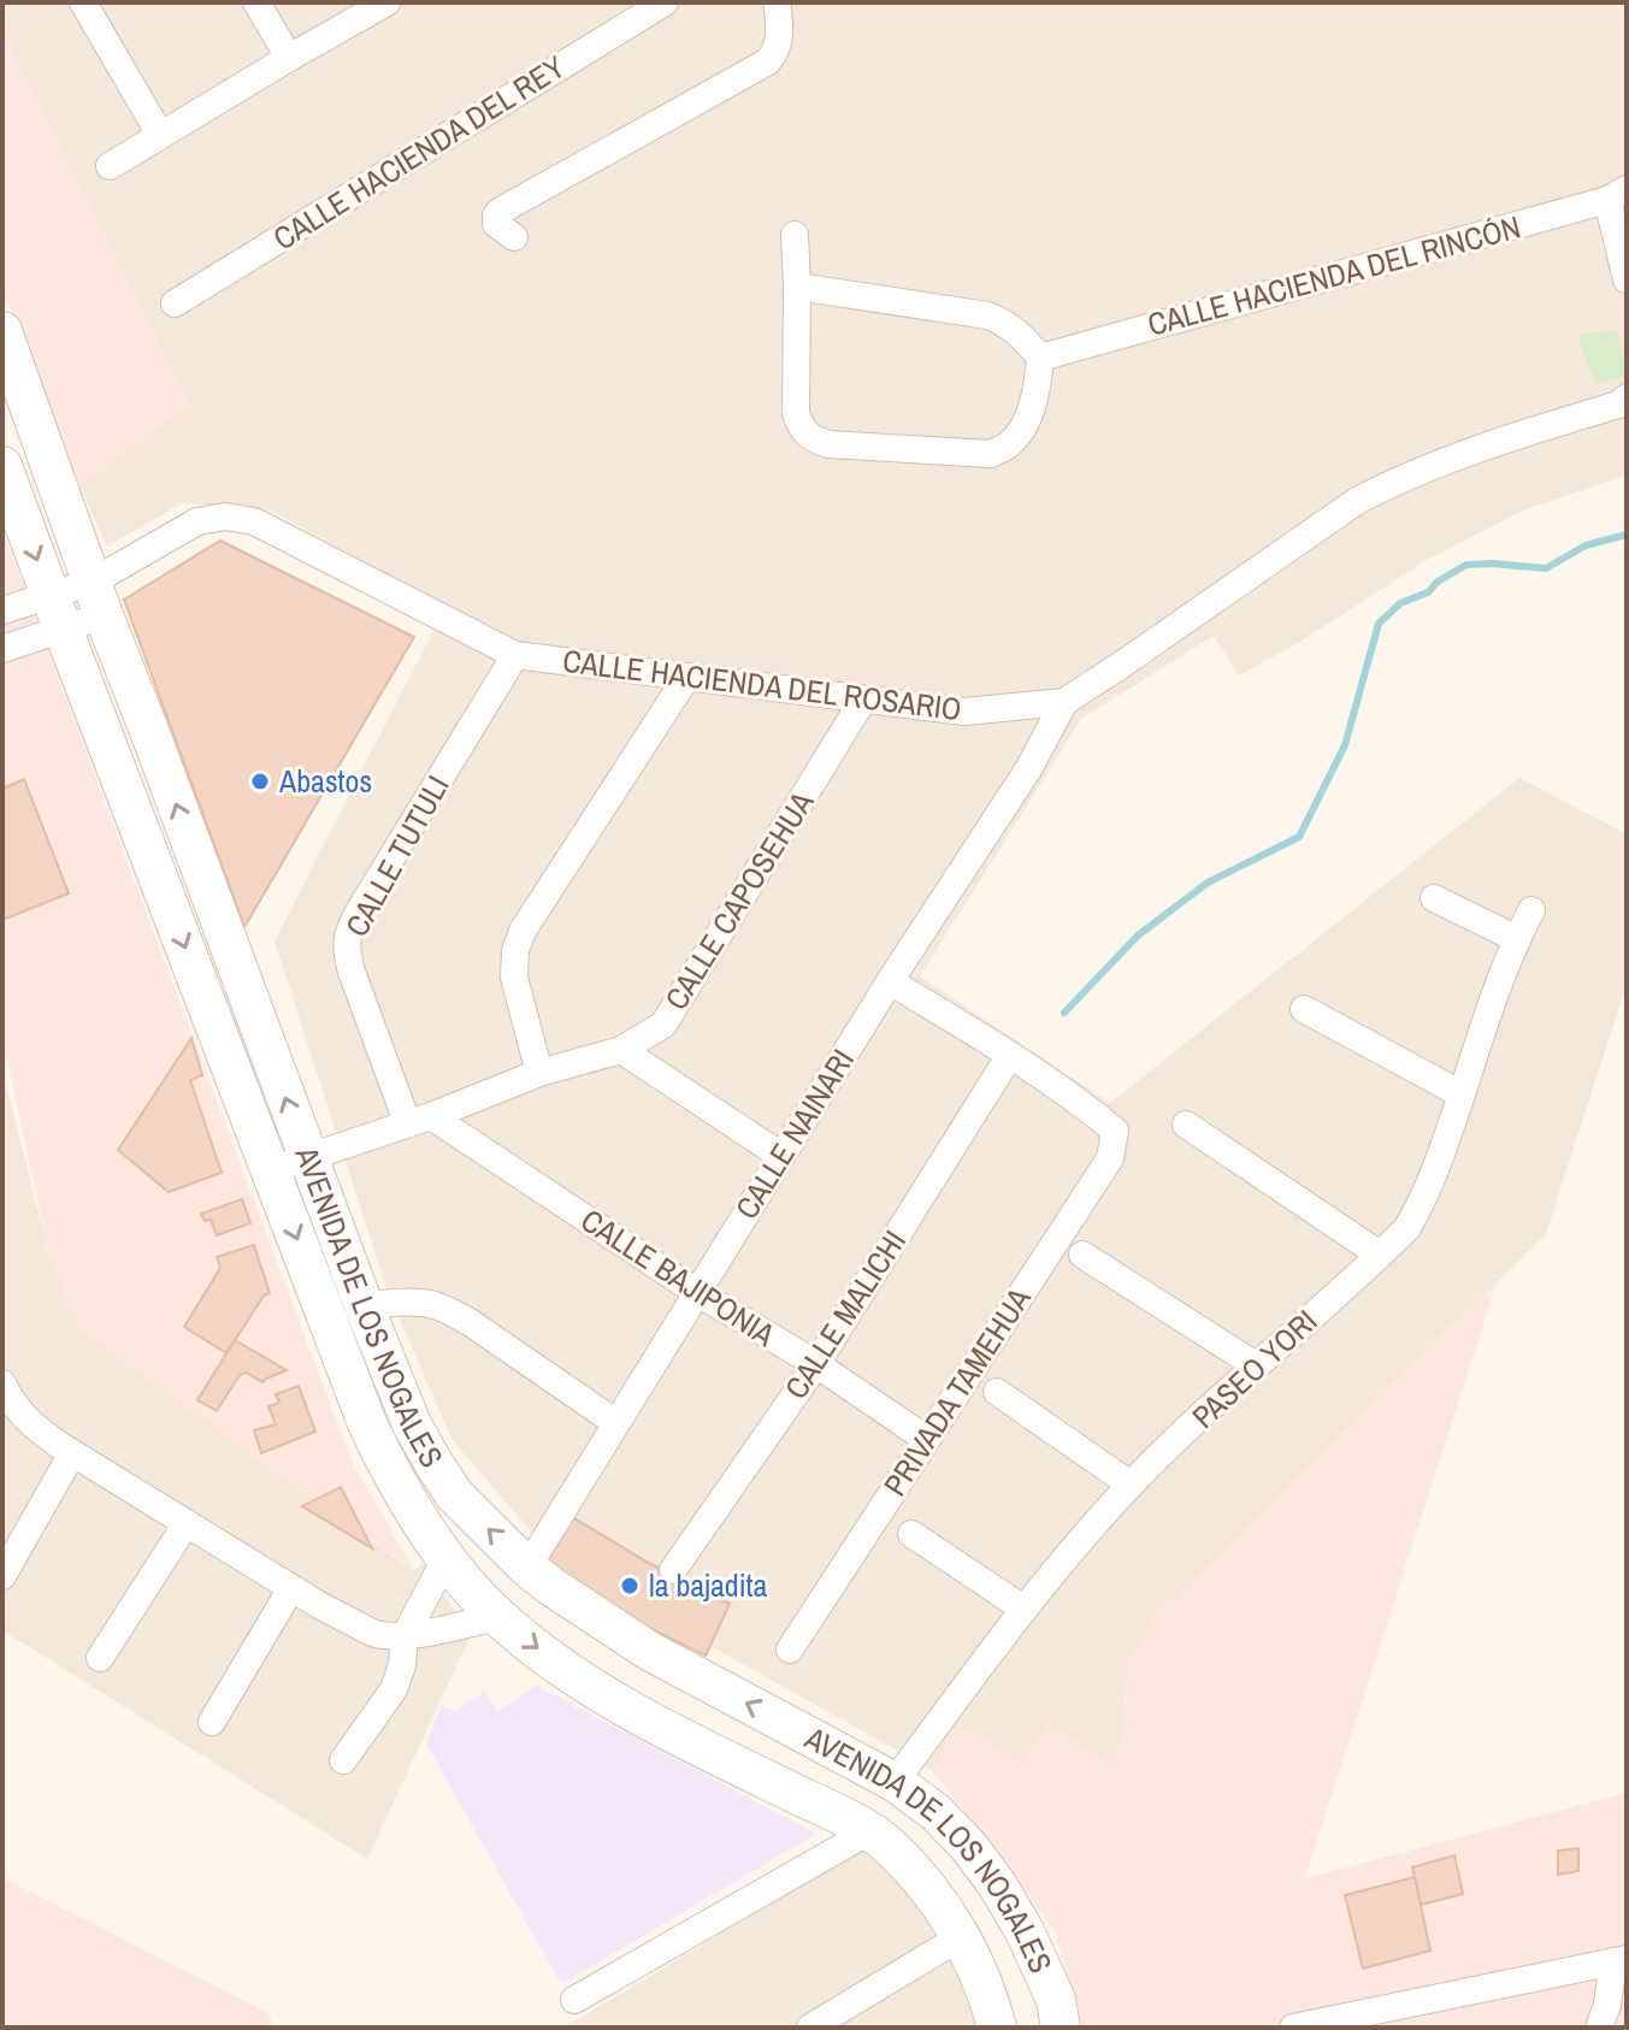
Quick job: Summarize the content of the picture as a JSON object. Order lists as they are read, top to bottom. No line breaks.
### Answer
{"streets":{"main road":["AVENIDA DE LOS NOGALES"],"street":["CALLE HACIENDA DEL REY","CALLE HACIENDA DEL RINCÓN","CALLE HACIENDA DEL ROSARIO","CALLE TUTULI","CALLE CAPOSEHUA","CALLE NAINARI","CALLE BAJIPONIA","CALLE MALICHI","PASEO YORI","PRIVADA TAMEHUA"]},"crossings":[["CALLE HACIENDA DEL ROSARIO","CALLE TUTULI"],["CALLE HACIENDA DEL ROSARIO","CALLE CAPOSEHUA"],["CALLE HACIENDA DEL ROSARIO","CALLE NAINARI"],["CALLE HACIENDA DEL ROSARIO","AVENIDA DE LOS NOGALES"],["CALLE TUTULI","CALLE CAPOSEHUA"],["CALLE TUTULI","CALLE BAJIPONIA"],["CALLE CAPOSEHUA","CALLE BAJIPONIA"],["CALLE CAPOSEHUA","AVENIDA DE LOS NOGALES"],["CALLE NAINARI","CALLE BAJIPONIA"],["CALLE NAINARI","AVENIDA DE LOS NOGALES"],["CALLE BAJIPONIA","CALLE MALICHI"],["CALLE BAJIPONIA","PRIVADA TAMEHUA"],["AVENIDA DE LOS NOGALES","PASEO YORI"],["CALLE MALICHI","PRIVADA TAMEHUA"]],"places":["Abastos","la bajadita"]}
